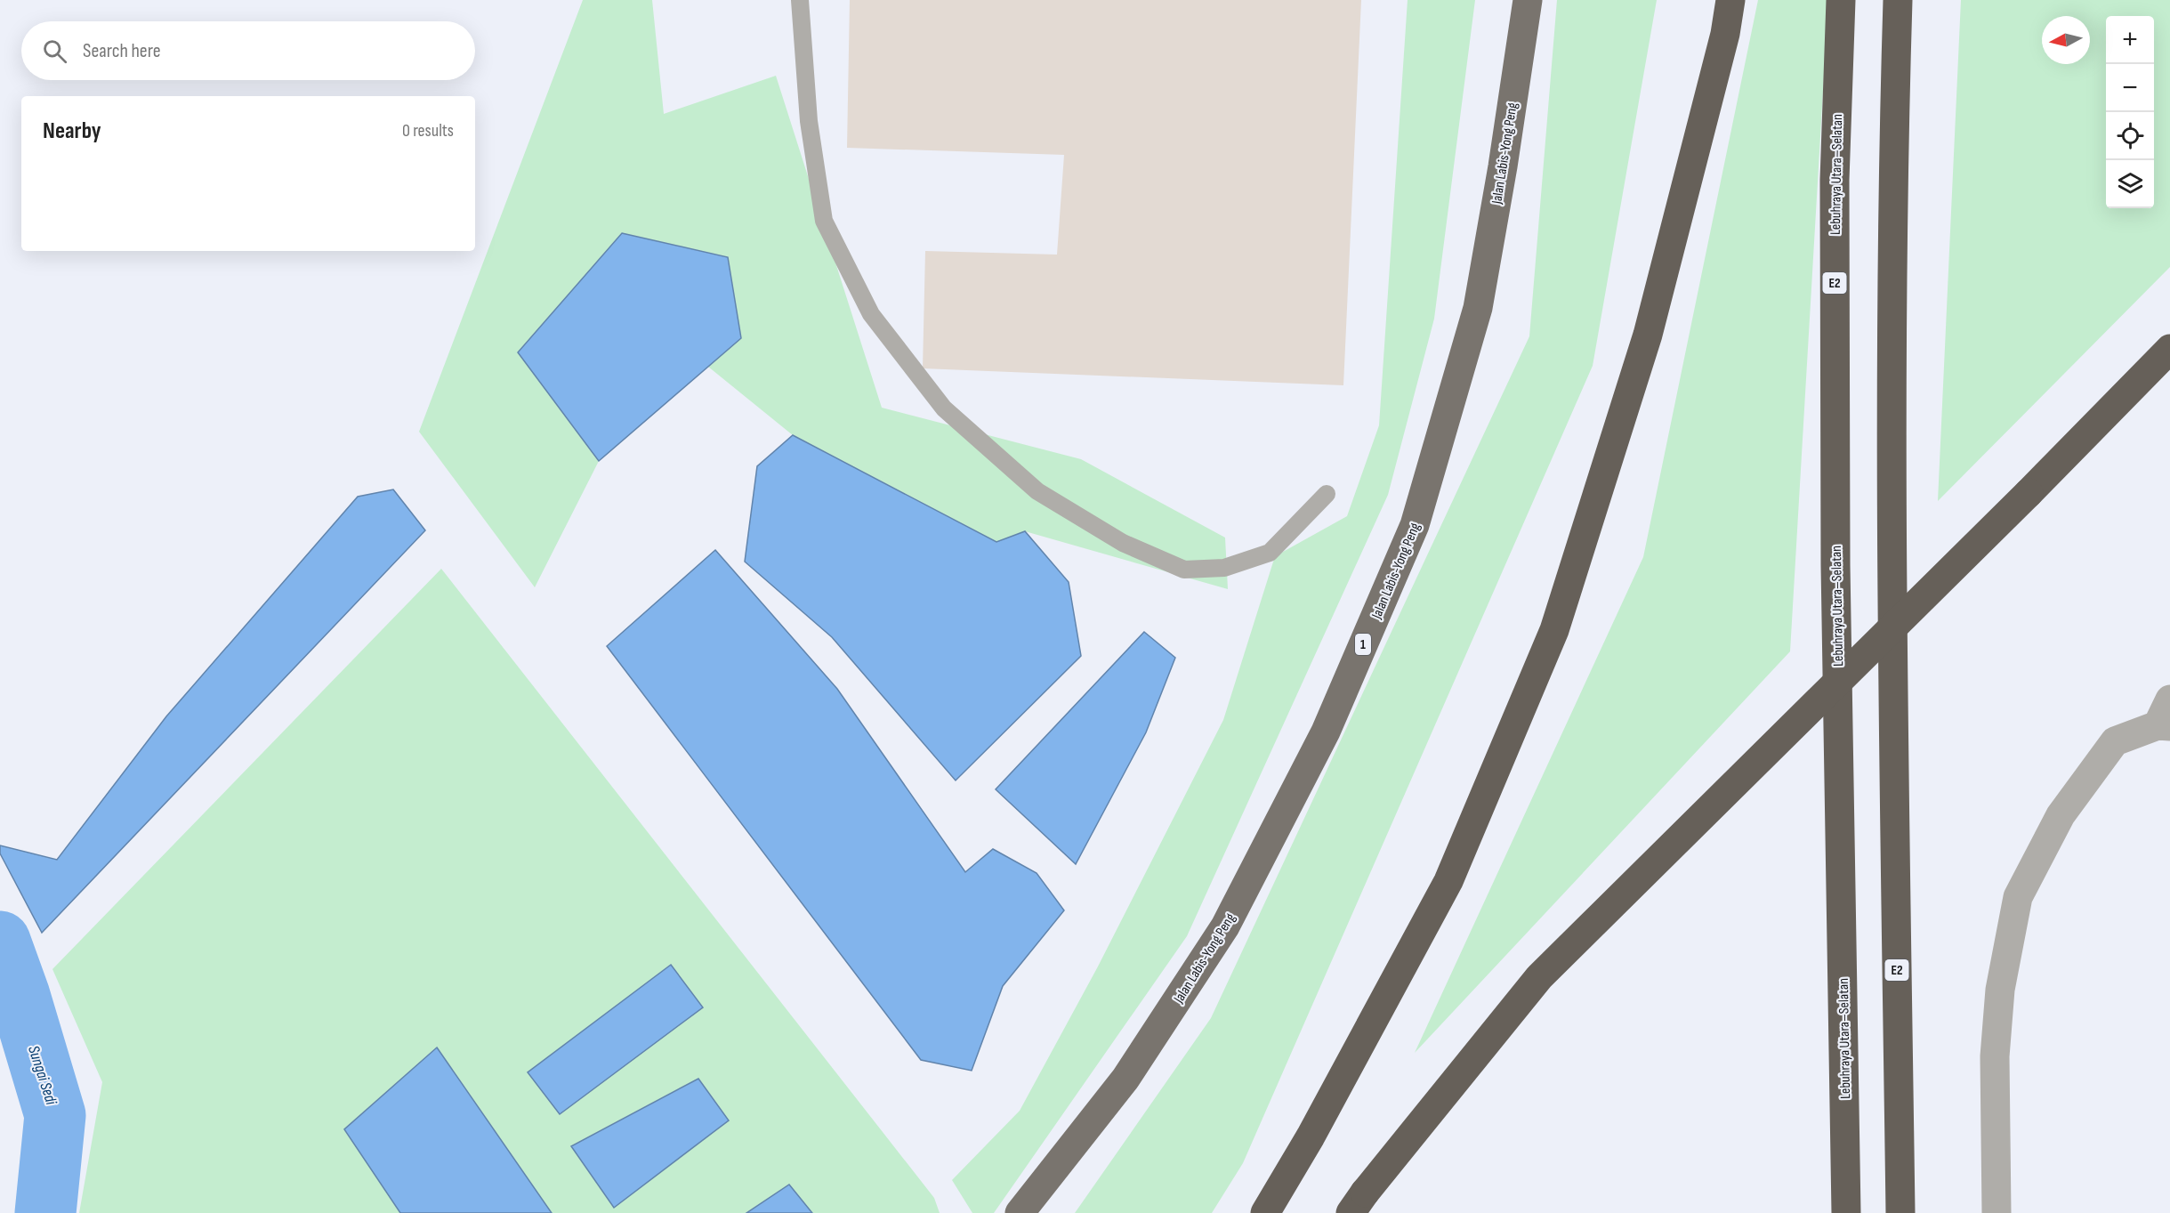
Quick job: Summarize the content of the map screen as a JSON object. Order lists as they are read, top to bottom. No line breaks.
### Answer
{"streets":{"highway":["Lebuhraya Utara–Selatan","E2"],"main road":["Jalan Labis-Yong Peng","1"]},"water":["Sungai Sedi"],"north":"left","page":{"map_buttons":["+","−"],"search":"Search here","heading":["Nearby","0 results"]}}
